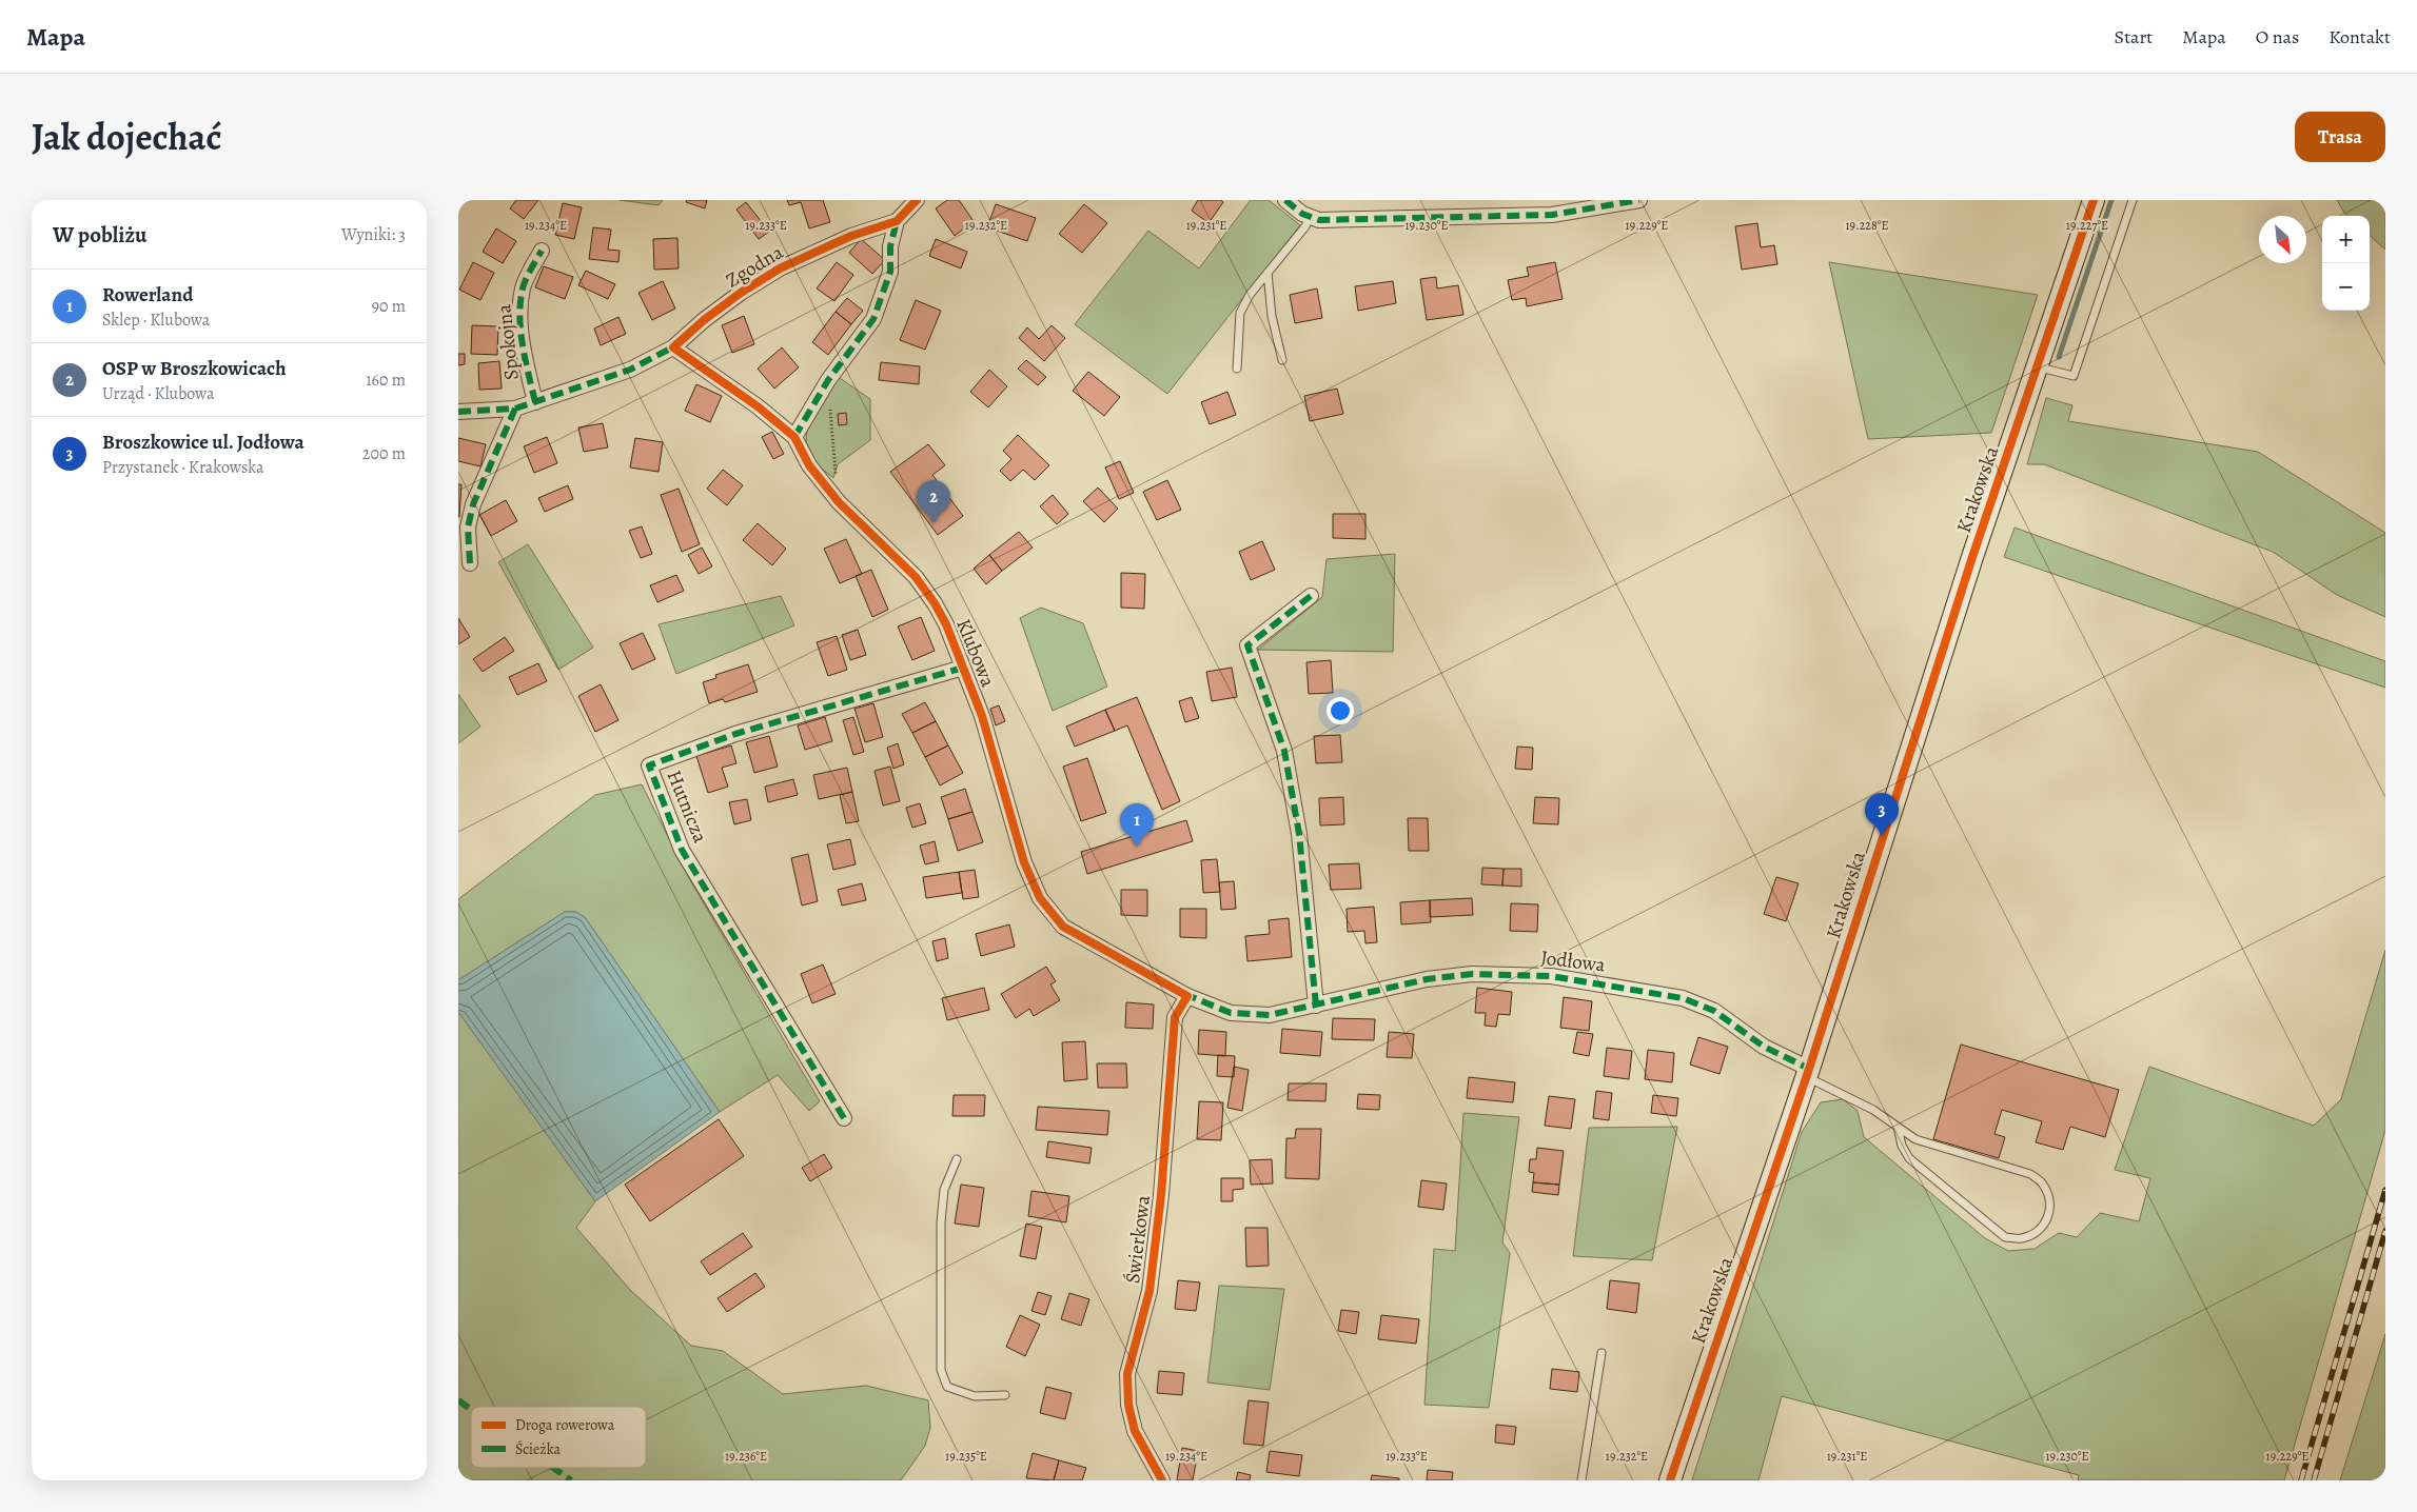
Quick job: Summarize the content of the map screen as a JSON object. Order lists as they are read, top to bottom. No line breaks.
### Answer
{"streets":{"street":["Zgodna","Spokojna","Krakowska","Klubowa","Hutnicza","Jodłowa","Świerkowa"]},"crossings":[["Zgodna","Spokojna"],["Zgodna","Klubowa"],["Krakowska","Jodłowa"],["Klubowa","Hutnicza"],["Klubowa","Jodłowa"],["Klubowa","Świerkowa"],["Jodłowa","Świerkowa"]],"legend":["Droga rowerowa","Ścieżka"],"north":"bottom right","page":{"header":"Mapa","nav":["Start","Mapa","O nas","Kontakt"],"title":"Jak dojechać","buttons":"Trasa","heading":["W pobliżu","Wyniki: 3"],"map_buttons":["+","−"],"list":[{"mark":"1","name":"Rowerland","note":"Sklep · Klubowa","value":"90 m"},{"mark":"2","name":"OSP w Broszkowicach","note":"Urząd · Klubowa","value":"160 m"},{"mark":"3","name":"Broszkowice ul. Jodłowa","note":"Przystanek · Krakowska","value":"200 m"}],"pins":["2","3","1"]},"coordinates":["19.234°E","19.233°E","19.232°E","19.231°E","19.230°E","19.229°E","19.228°E","19.227°E","19.236°E","19.235°E"]}
